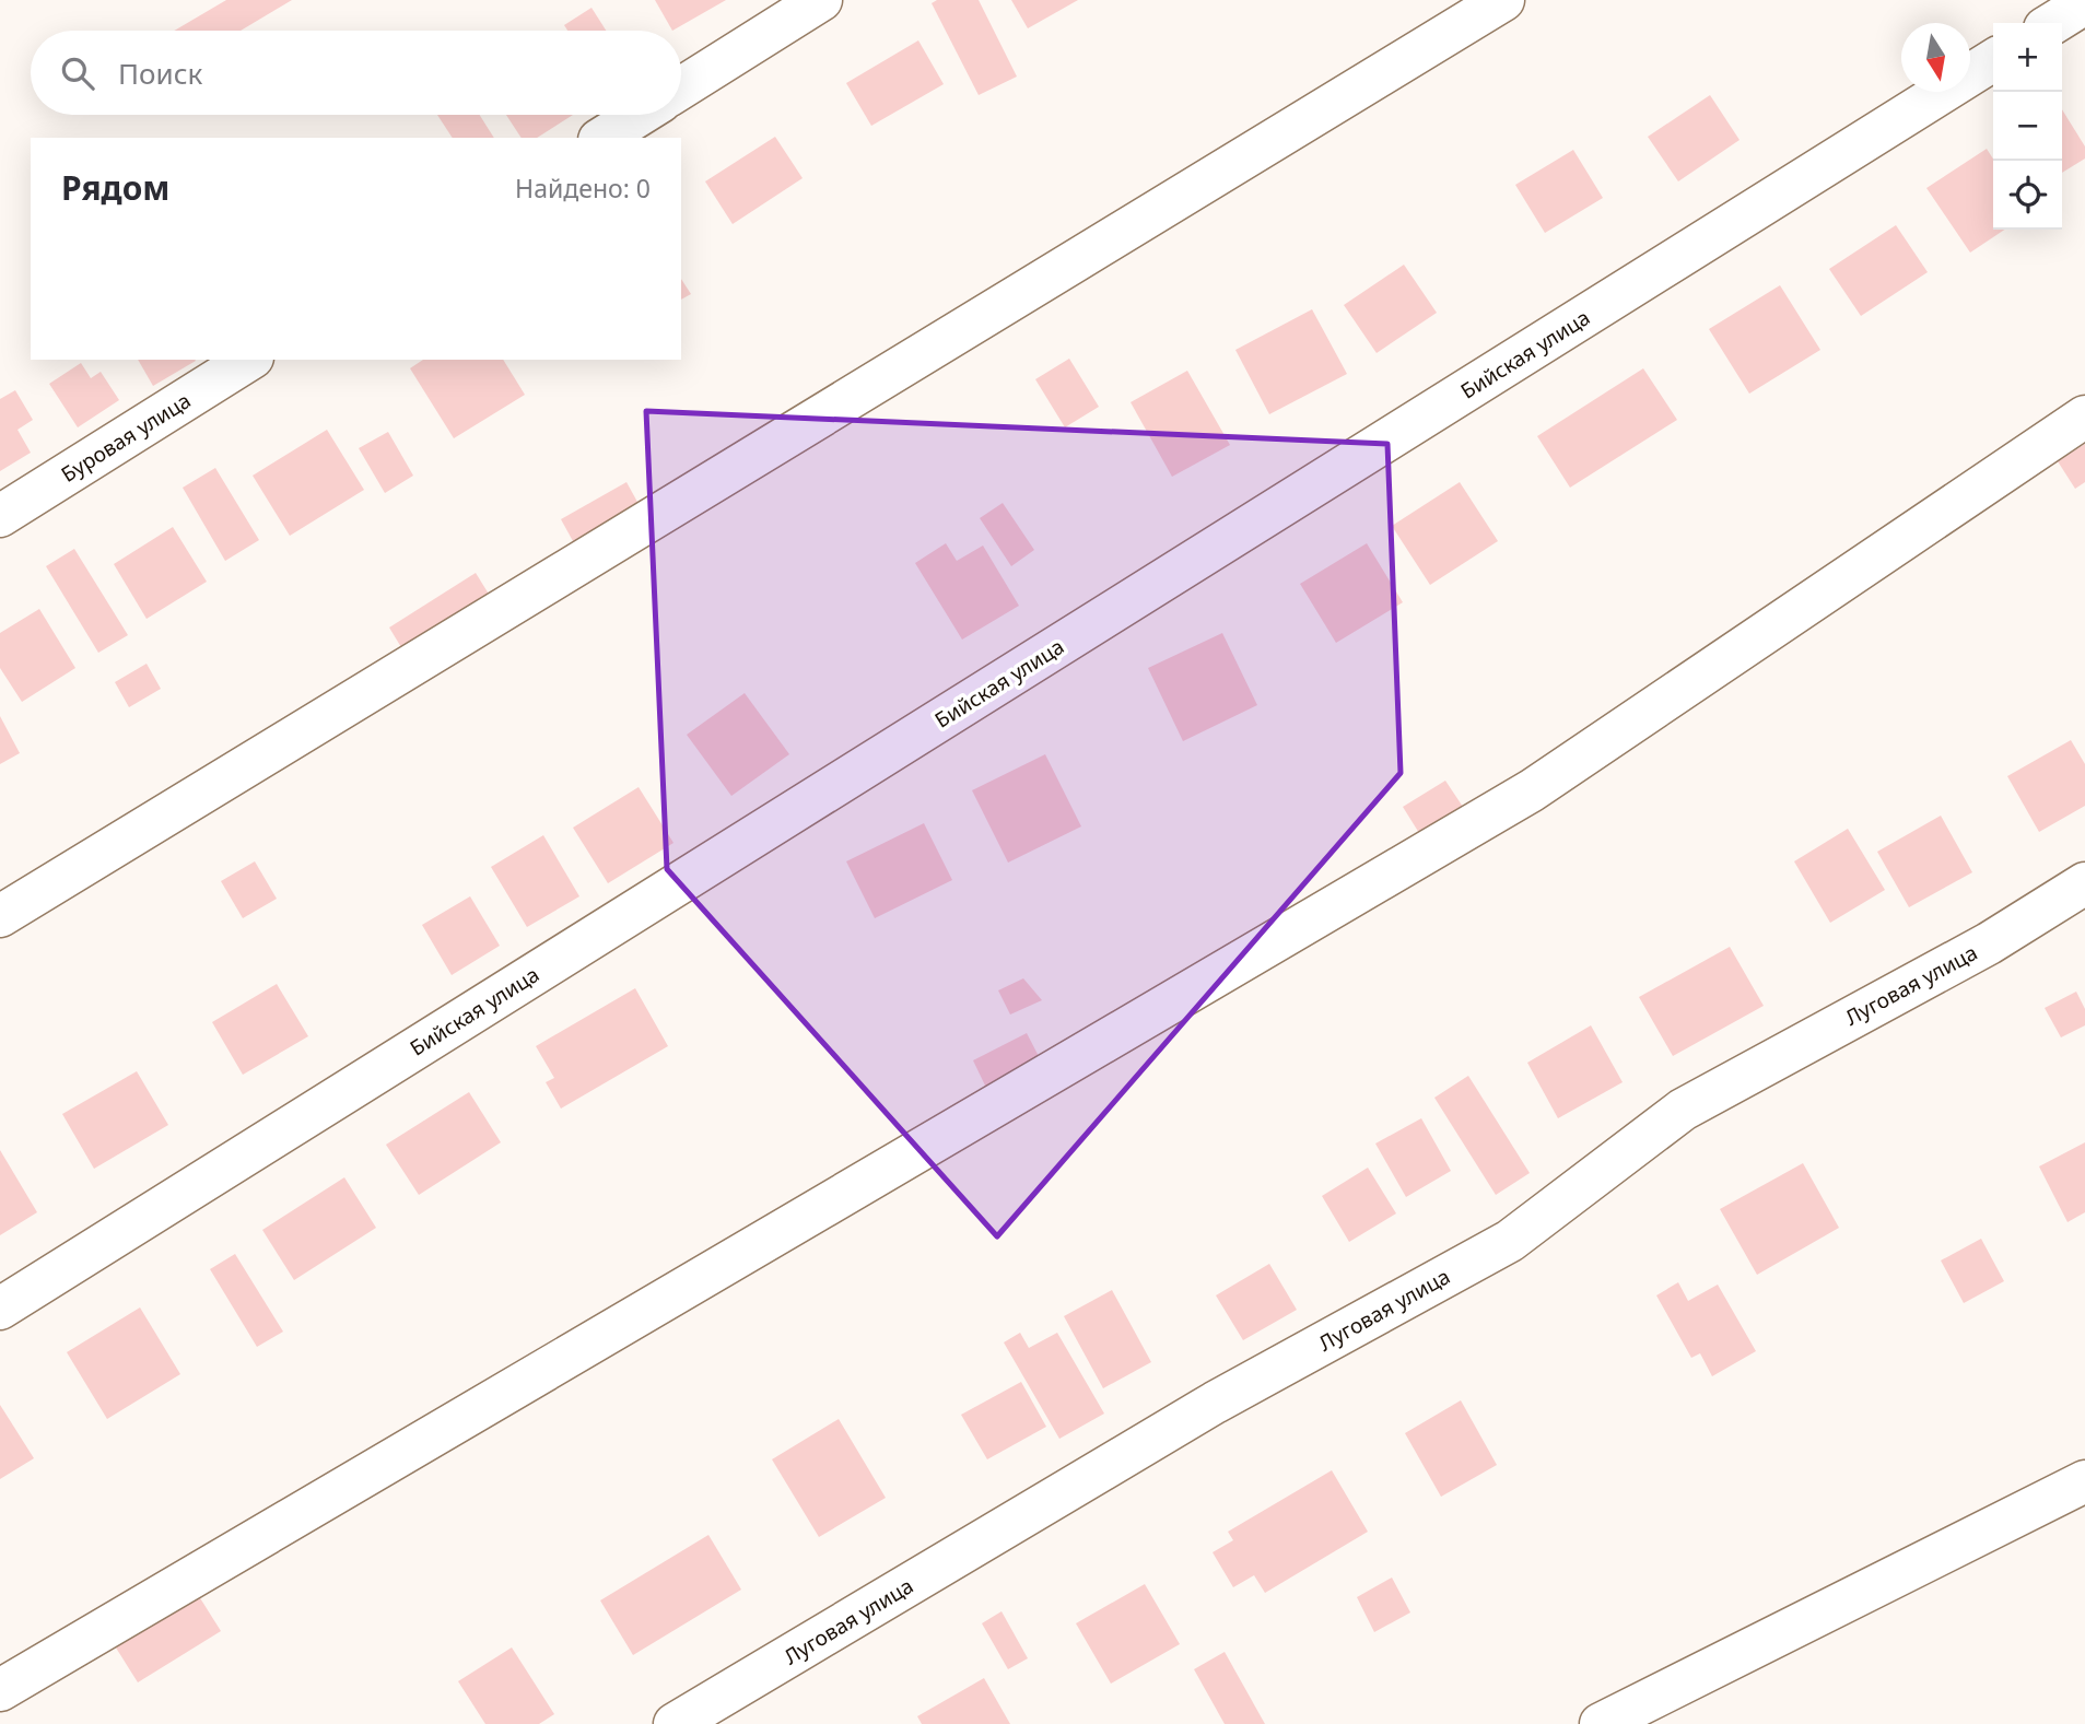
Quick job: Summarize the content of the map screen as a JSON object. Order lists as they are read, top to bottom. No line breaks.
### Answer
{"streets":{"street":["Бийская улица","Буровая улица","Луговая улица"]},"north":"bottom","page":{"map_buttons":["+","−"],"search":"Поиск","heading":["Рядом","Найдено: 0"]}}
